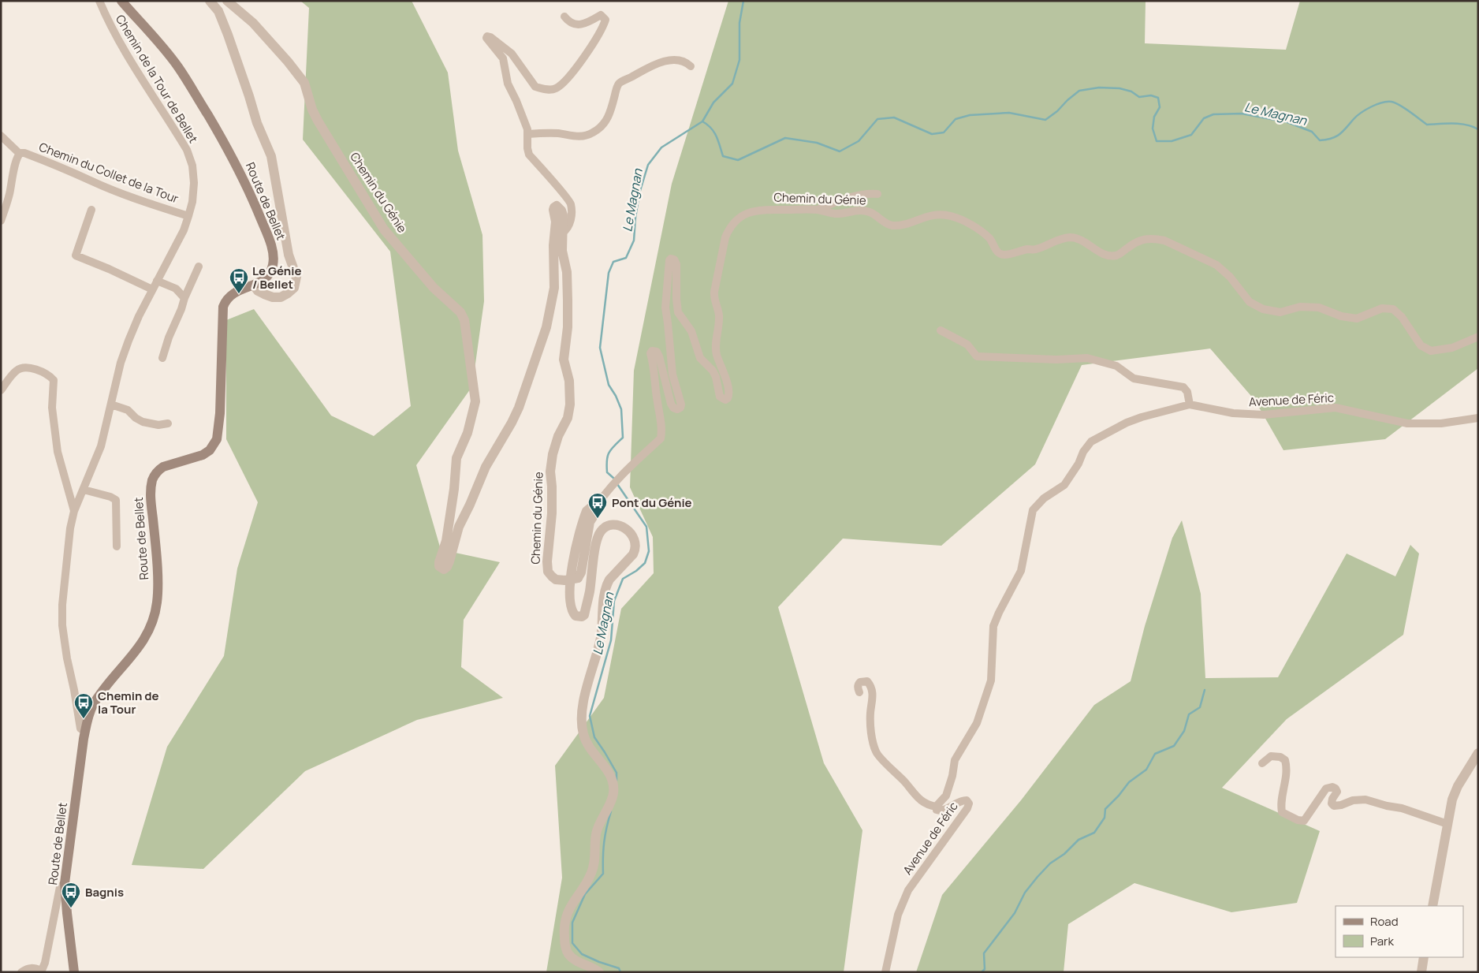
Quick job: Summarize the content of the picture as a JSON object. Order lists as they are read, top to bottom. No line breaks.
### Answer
{"streets":{"main road":["Route de Bellet"],"street":["Chemin de la Tour de Bellet","Chemin du Collet de la Tour","Chemin du Génie","Avenue de Féric"]},"crossings":[["Chemin de la Tour de Bellet","Chemin du Collet de la Tour"],["Chemin de la Tour de Bellet","Route de Bellet"]],"water":["Le Magnan"],"places":{"bus stop":["Le Génie / Bellet","Pont du Génie","Chemin de la Tour","Bagnis"]},"legend":["Road","Park"]}
